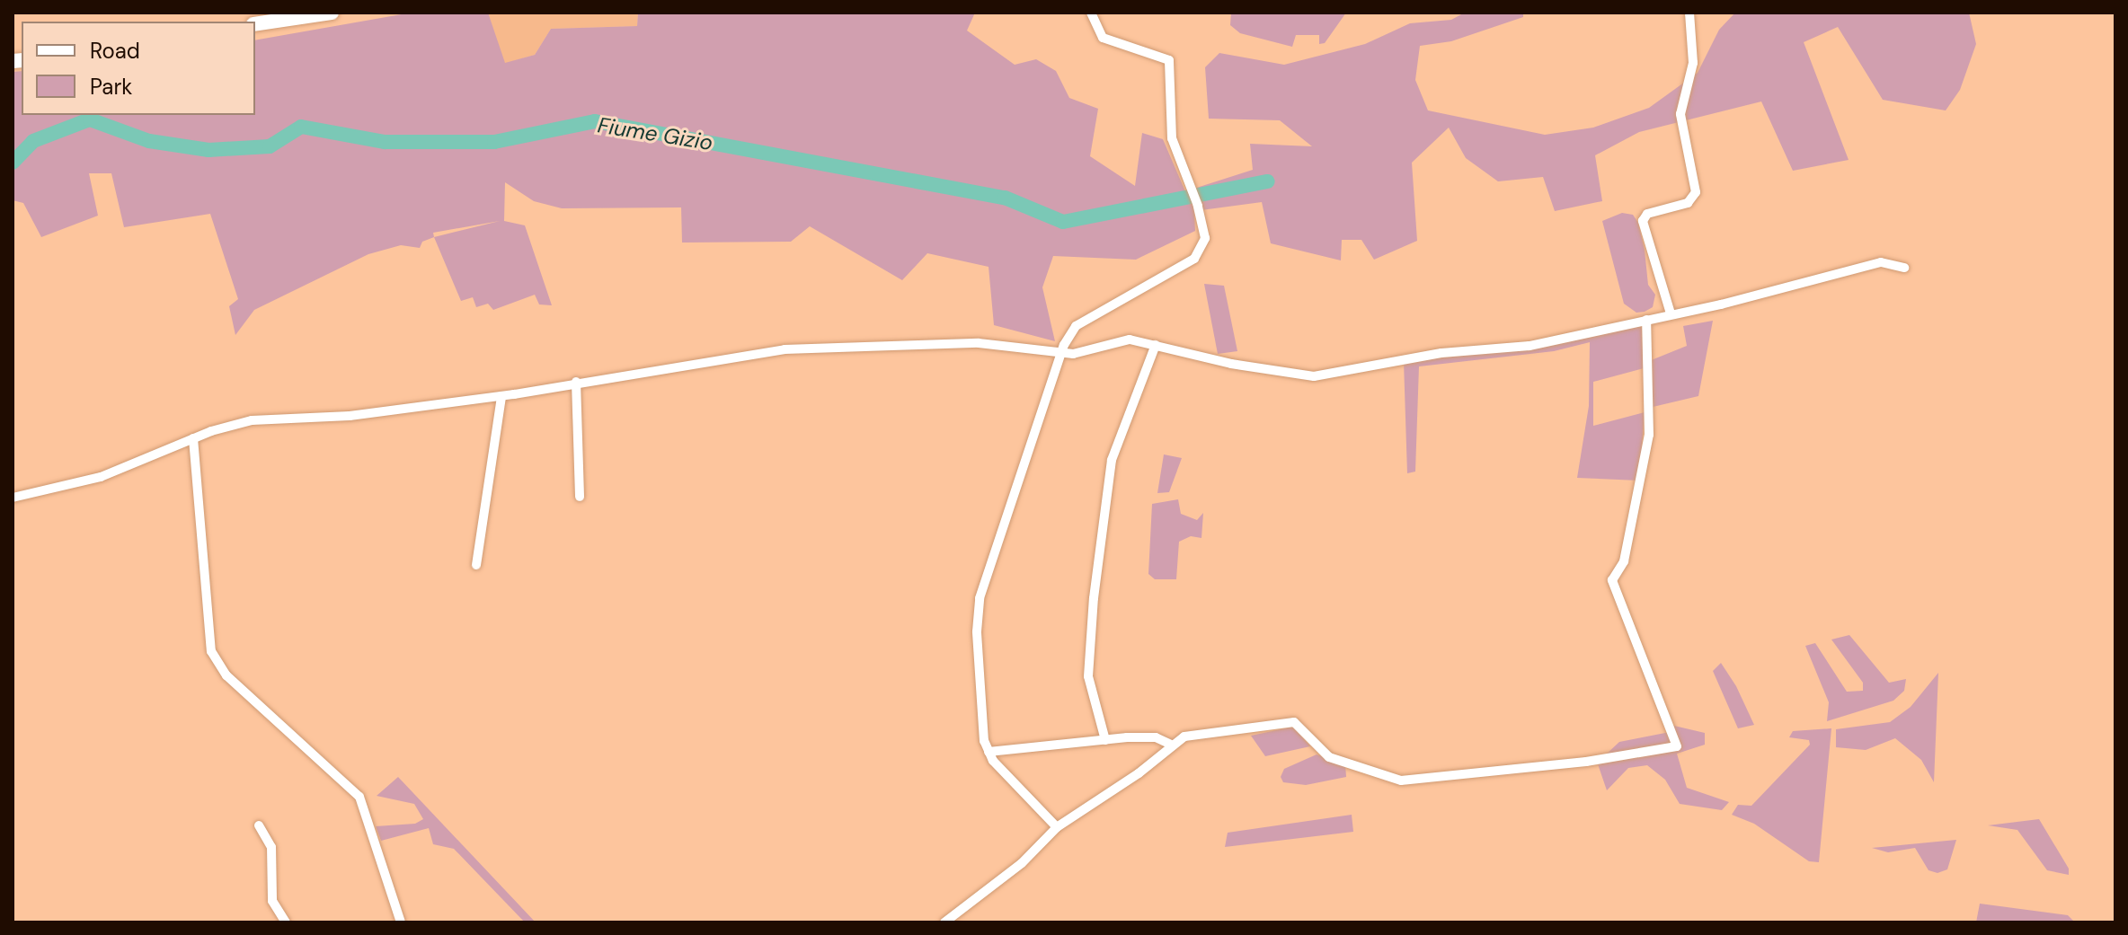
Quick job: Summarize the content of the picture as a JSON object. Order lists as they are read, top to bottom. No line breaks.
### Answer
{"water":["Fiume Gizio"],"legend":["Road","Park"]}
